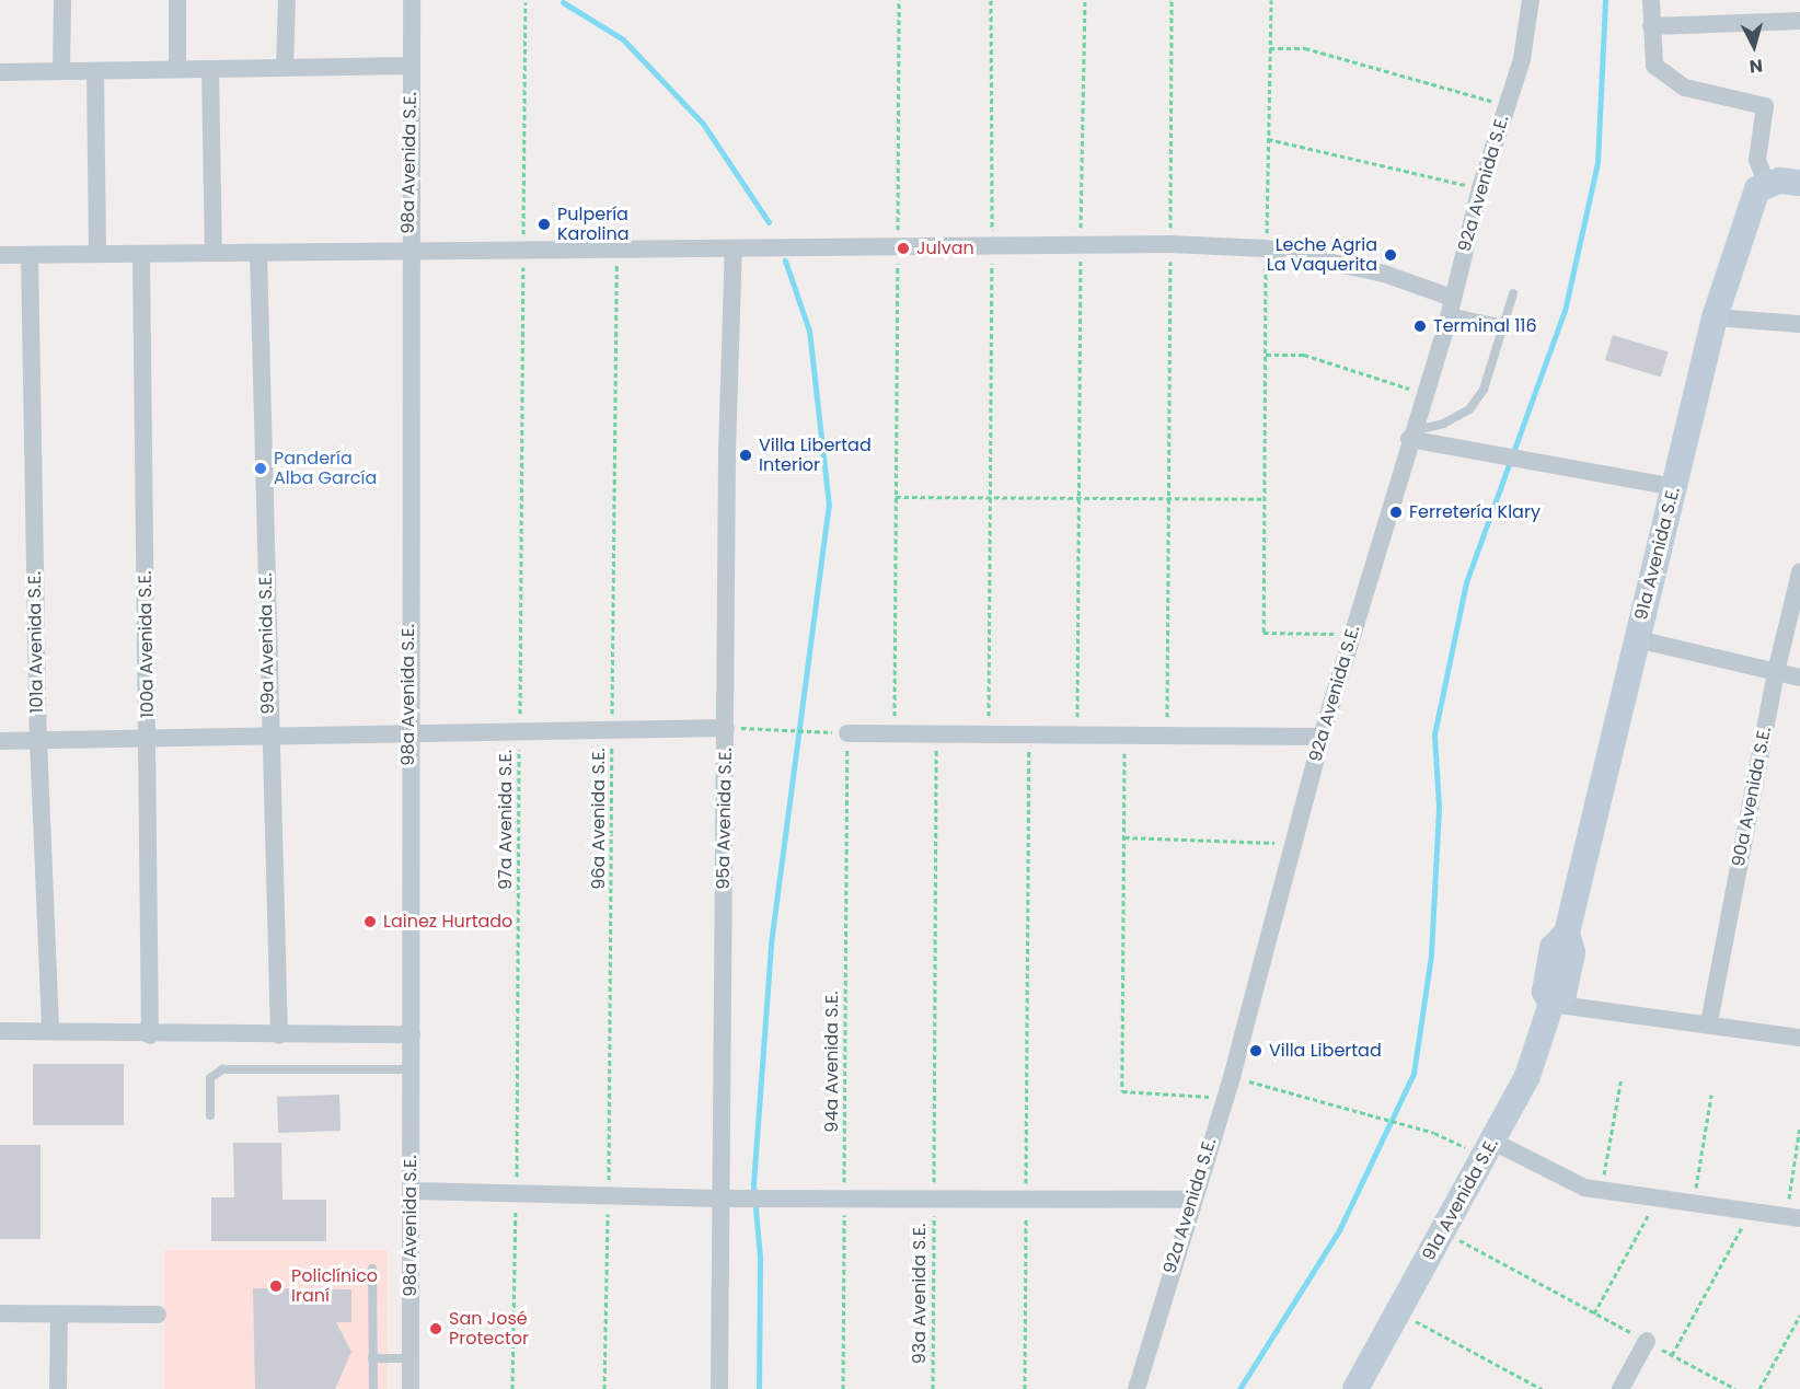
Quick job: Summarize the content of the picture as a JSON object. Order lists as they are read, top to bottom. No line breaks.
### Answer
{"streets":{"street":["98a Avenida S.E.","92a Avenida S.E.","91a Avenida S.E.","101a Avenida S.E.","99a Avenida S.E.","100a Avenida S.E.","90a Avenida S.E.","95a Avenida S.E."],"path":["96a Avenida S.E.","97a Avenida S.E.","94a Avenida S.E.","93a Avenida S.E."]},"places":["Pulpería Karolina","Julvan","Leche Agria La Vaquerita","Terminal 116","Villa Libertad Interior","Pandería Alba García","Ferretería Klary","Lainez Hurtado","Villa Libertad","Policlínico Iraní","San José Protector"],"north":"bottom"}
